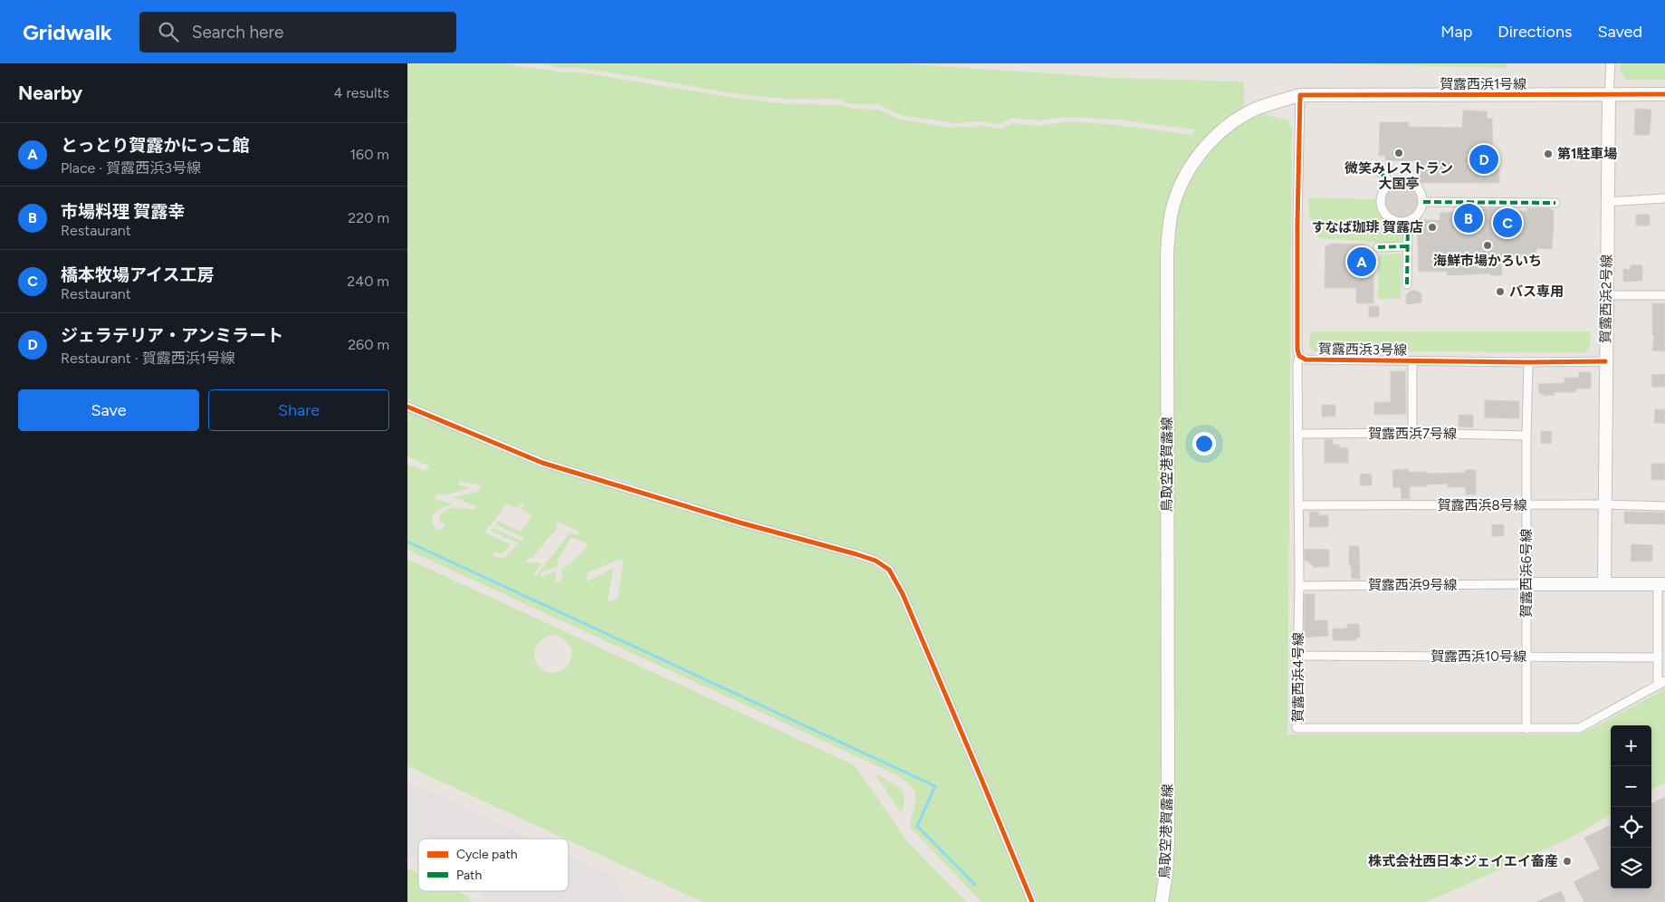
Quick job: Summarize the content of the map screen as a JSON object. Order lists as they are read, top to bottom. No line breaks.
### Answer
{"streets":{"street":["賀露西浜1号線","賀露西浜2号線","賀露西浜3号線","賀露西浜7号線","鳥取空港賀露線","賀露西浜8号線","賀露西浜6号線","賀露西浜9号線","賀露西浜10号線","賀露西浜4号線"]},"crossings":[["賀露西浜1号線","賀露西浜2号線"],["賀露西浜1号線","賀露西浜3号線"],["賀露西浜1号線","鳥取空港賀露線"],["賀露西浜2号線","賀露西浜3号線"],["賀露西浜2号線","賀露西浜8号線"],["賀露西浜3号線","鳥取空港賀露線"],["賀露西浜3号線","賀露西浜6号線"],["賀露西浜3号線","賀露西浜4号線"],["賀露西浜7号線","賀露西浜6号線"],["賀露西浜7号線","賀露西浜4号線"],["賀露西浜8号線","賀露西浜6号線"],["賀露西浜8号線","賀露西浜4号線"],["賀露西浜6号線","賀露西浜9号線"],["賀露西浜6号線","賀露西浜10号線"],["賀露西浜6号線","賀露西浜4号線"],["賀露西浜9号線","賀露西浜4号線"],["賀露西浜10号線","賀露西浜4号線"]],"places":["微笑みレストラン 大国亭","第1駐車場","すなば珈琲 賀露店","海鮮市場かろいち","バス専用","株式会社西日本ジェイエイ畜産"],"legend":["Cycle path","Path"],"page":{"header":"Gridwalk","search":"Search here","nav":["Map","Directions","Saved"],"heading":["Nearby","4 results"],"list":[{"mark":"A","name":"とっとり賀露かにっこ館","note":"Place · 賀露西浜3号線","value":"160 m"},{"mark":"B","name":"市場料理 賀露幸","note":"Restaurant","value":"220 m"},{"mark":"C","name":"橋本牧場アイス工房","note":"Restaurant","value":"240 m"},{"mark":"D","name":"ジェラテリア・アンミラート","note":"Restaurant · 賀露西浜1号線","value":"260 m"}],"pins":["D","B","C","A"],"buttons":["Save","Share"],"map_buttons":["+","−"]}}
